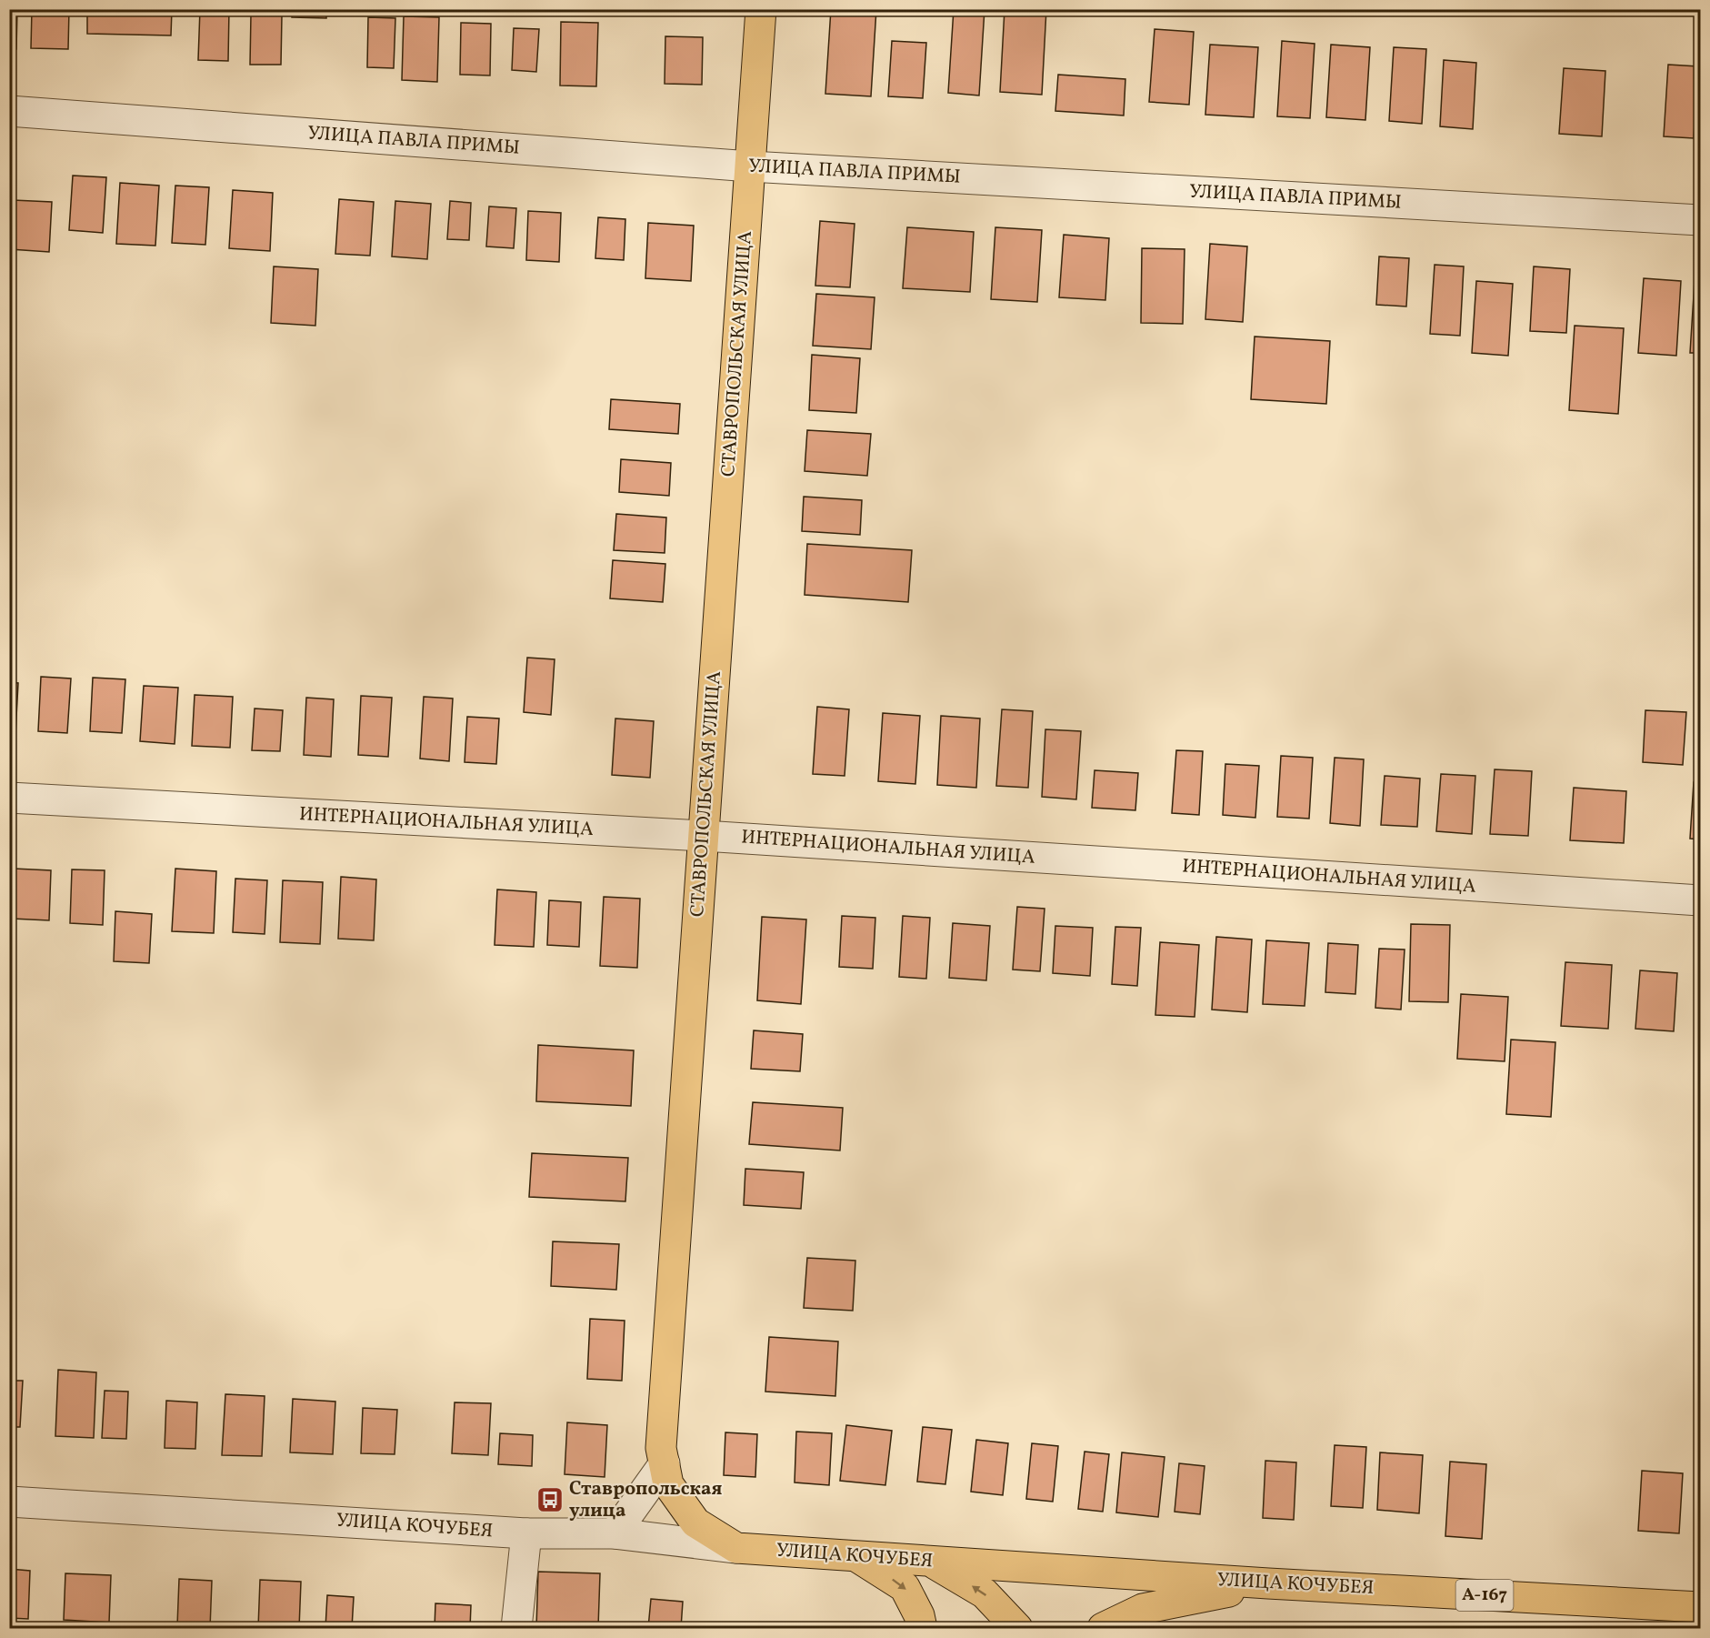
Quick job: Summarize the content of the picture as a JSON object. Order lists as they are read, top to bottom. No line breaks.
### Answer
{"streets":{"main road":["СТАВРОПОЛЬСКАЯ УЛИЦА","УЛИЦА КОЧУБЕЯ","А-167"],"street":["УЛИЦА ПАВЛА ПРИМЫ","ИНТЕРНАЦИОНАЛЬНАЯ УЛИЦА"]},"crossings":[["УЛИЦА ПАВЛА ПРИМЫ","СТАВРОПОЛЬСКАЯ УЛИЦА"],["СТАВРОПОЛЬСКАЯ УЛИЦА","ИНТЕРНАЦИОНАЛЬНАЯ УЛИЦА"],["СТАВРОПОЛЬСКАЯ УЛИЦА","УЛИЦА КОЧУБЕЯ"],["УЛИЦА КОЧУБЕЯ","А-167"]],"places":{"bus stop":["Ставропольская улица"]}}
